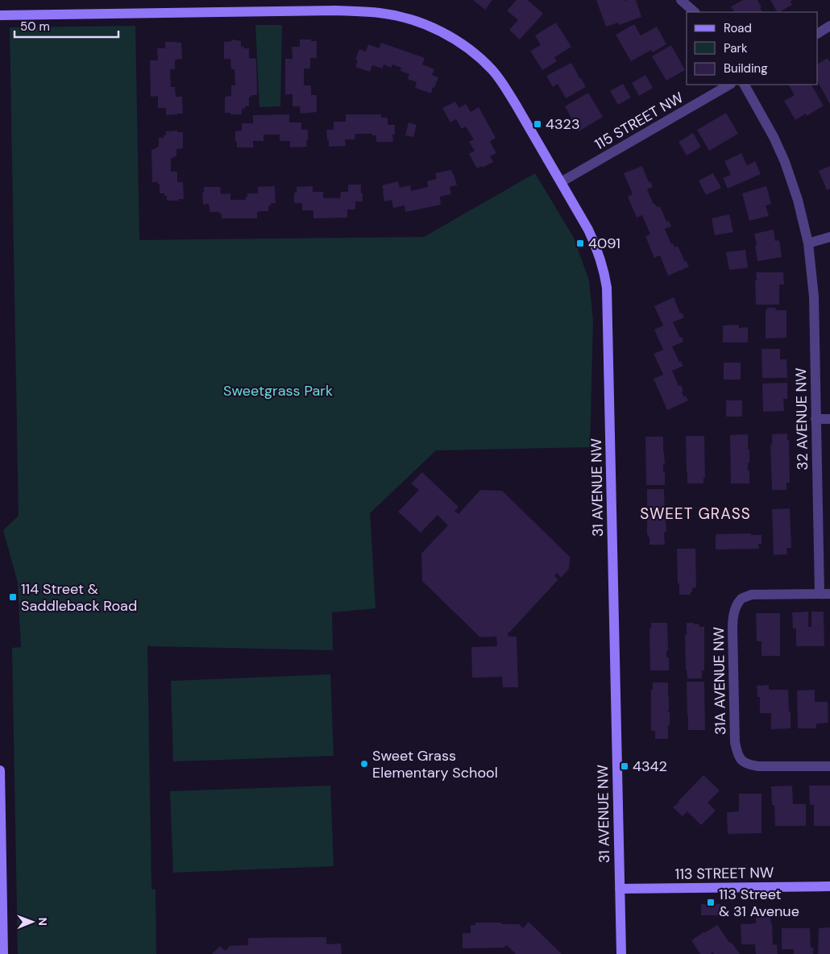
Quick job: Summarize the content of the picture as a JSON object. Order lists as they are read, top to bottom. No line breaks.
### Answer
{"streets":{"street":["115 STREET NW","32 AVENUE NW","31 AVENUE NW","31A AVENUE NW","113 STREET NW"]},"crossings":[["115 STREET NW","31 AVENUE NW"],["32 AVENUE NW","31A AVENUE NW"],["31 AVENUE NW","113 STREET NW"]],"districts":["SWEET GRASS"],"parks":["Sweetgrass Park"],"places":{"transit":["4323","4091","114 Street & Saddleback Road","4342","113 Street & 31 Avenue"],"other":["Sweet Grass Elementary School"]},"legend":["Road","Park","Building"],"scale_bar":"50 m","north":"right"}
